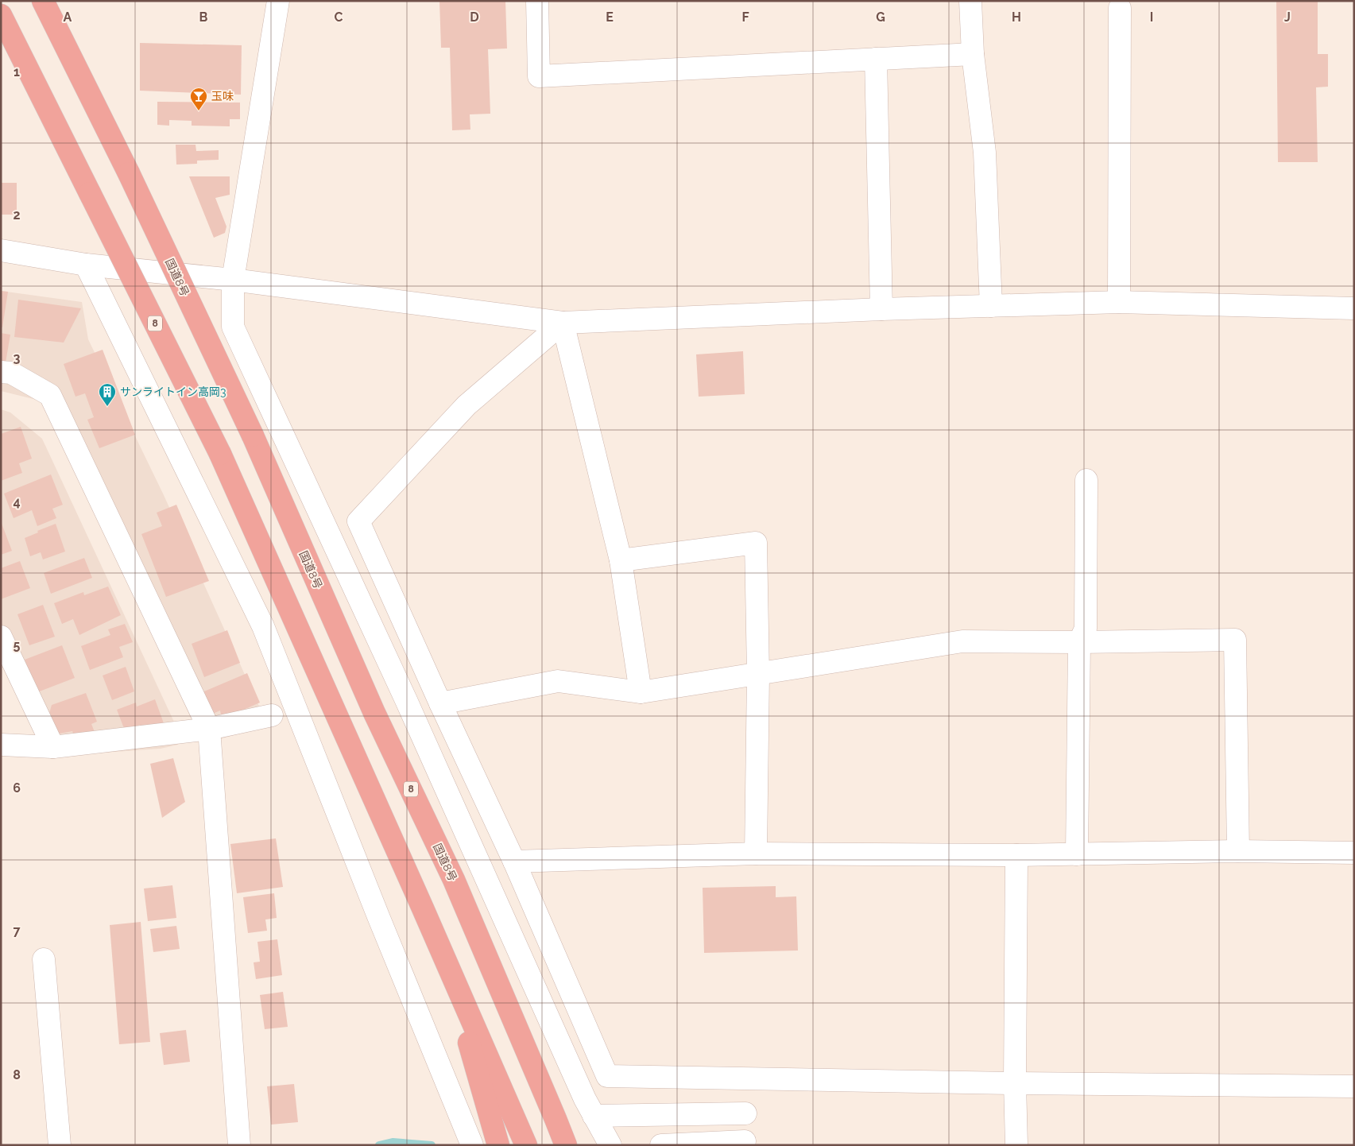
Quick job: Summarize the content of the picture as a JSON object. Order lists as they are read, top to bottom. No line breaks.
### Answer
{"streets":{"highway":["国道8号","8"]},"places":{"bar":["玉味"],"building":["サンライトイン高岡3"]},"grid":{"columns":["A","B","C","D","E","F","G","H","I","J"],"rows":["1","2","3","4","5","6","7","8"]}}
